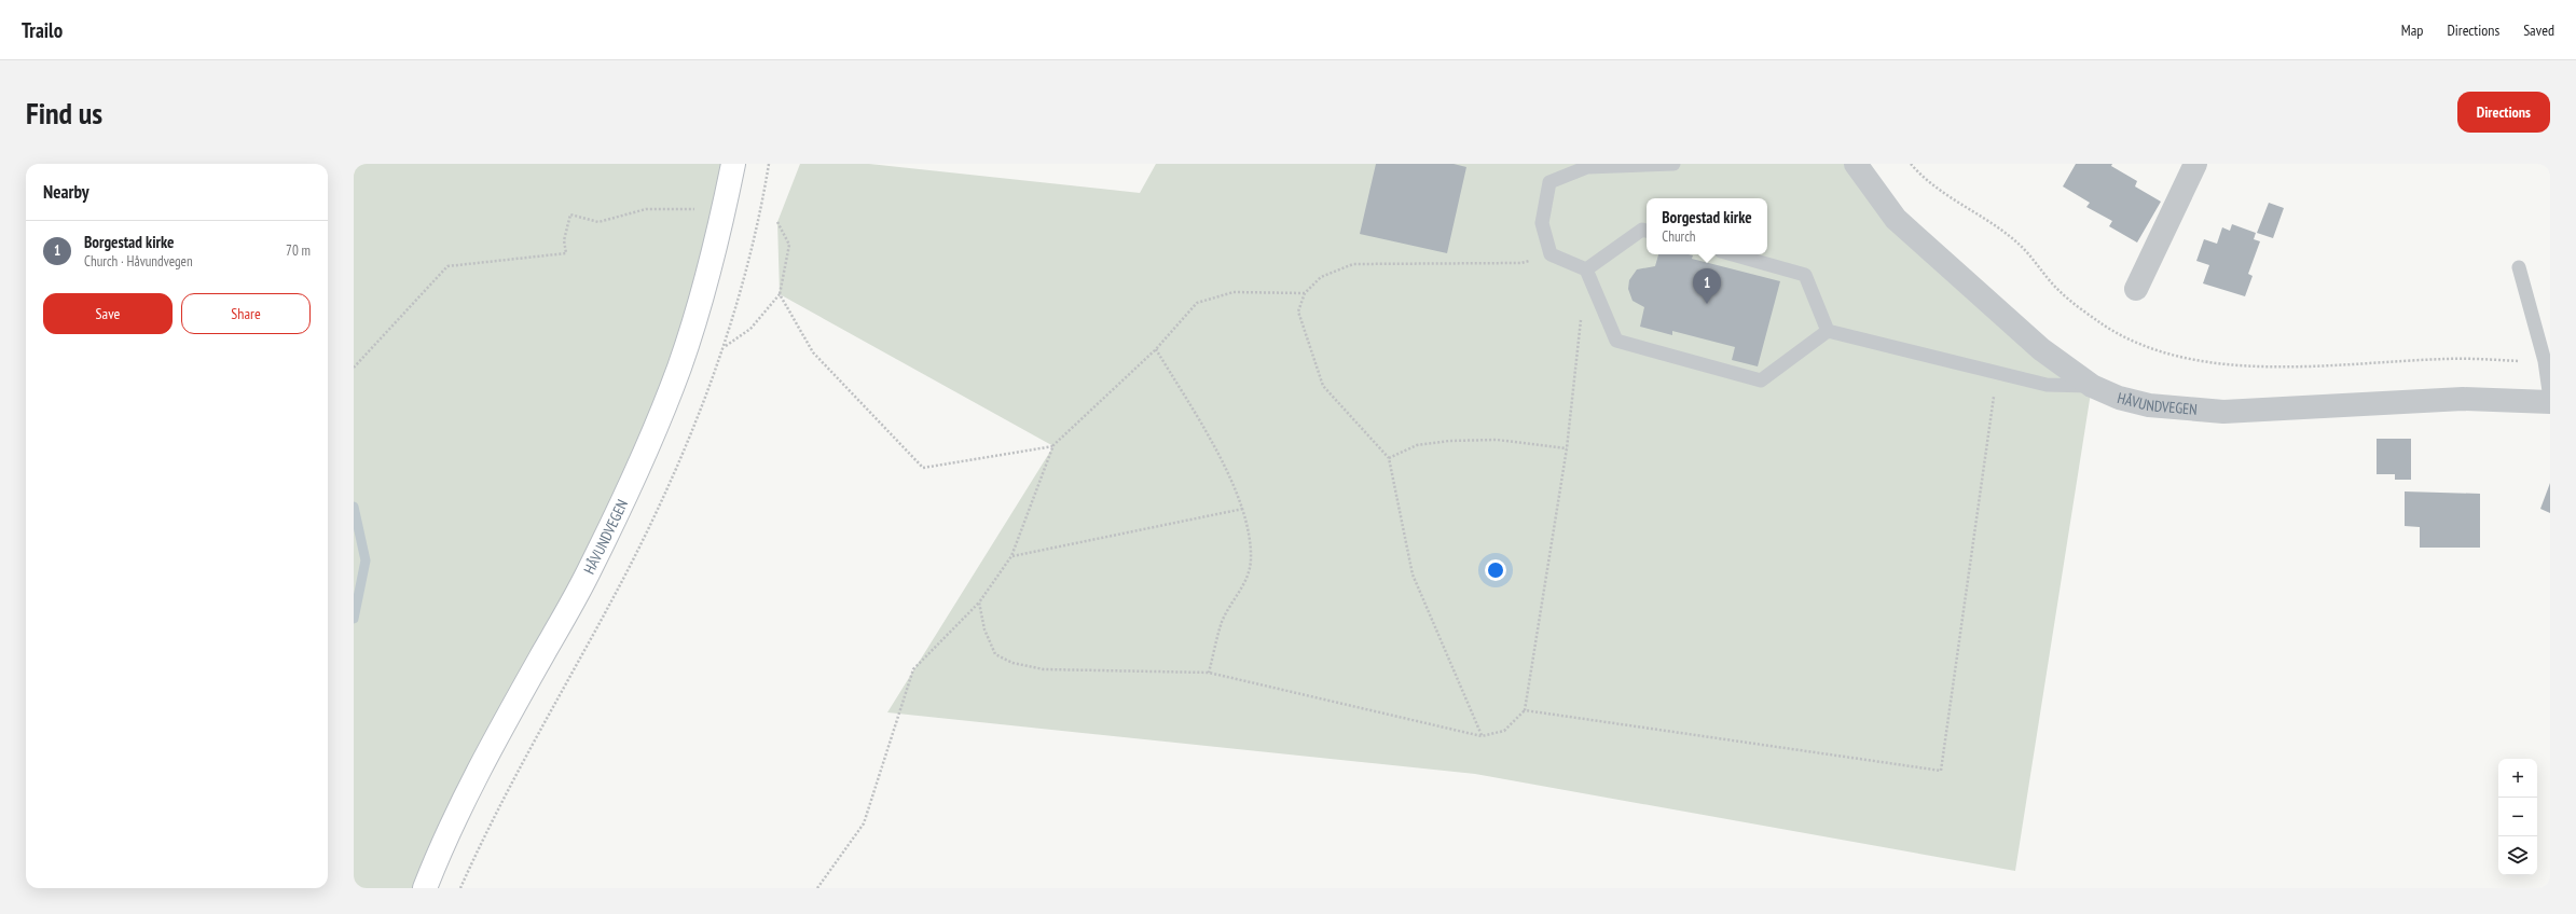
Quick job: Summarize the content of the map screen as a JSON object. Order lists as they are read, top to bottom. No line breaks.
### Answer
{"streets":{"main road":["HÅVUNDVEGEN"]},"page":{"header":"Trailo","nav":["Map","Directions","Saved"],"buttons":["Directions",["Save","Share"]],"title":"Find us","heading":"Nearby","popup":["Borgestad kirke","Church"],"list":[{"mark":"1","name":"Borgestad kirke","note":"Church · Håvundvegen","value":"70 m"}],"pins":"1","map_buttons":["+","−"]}}
